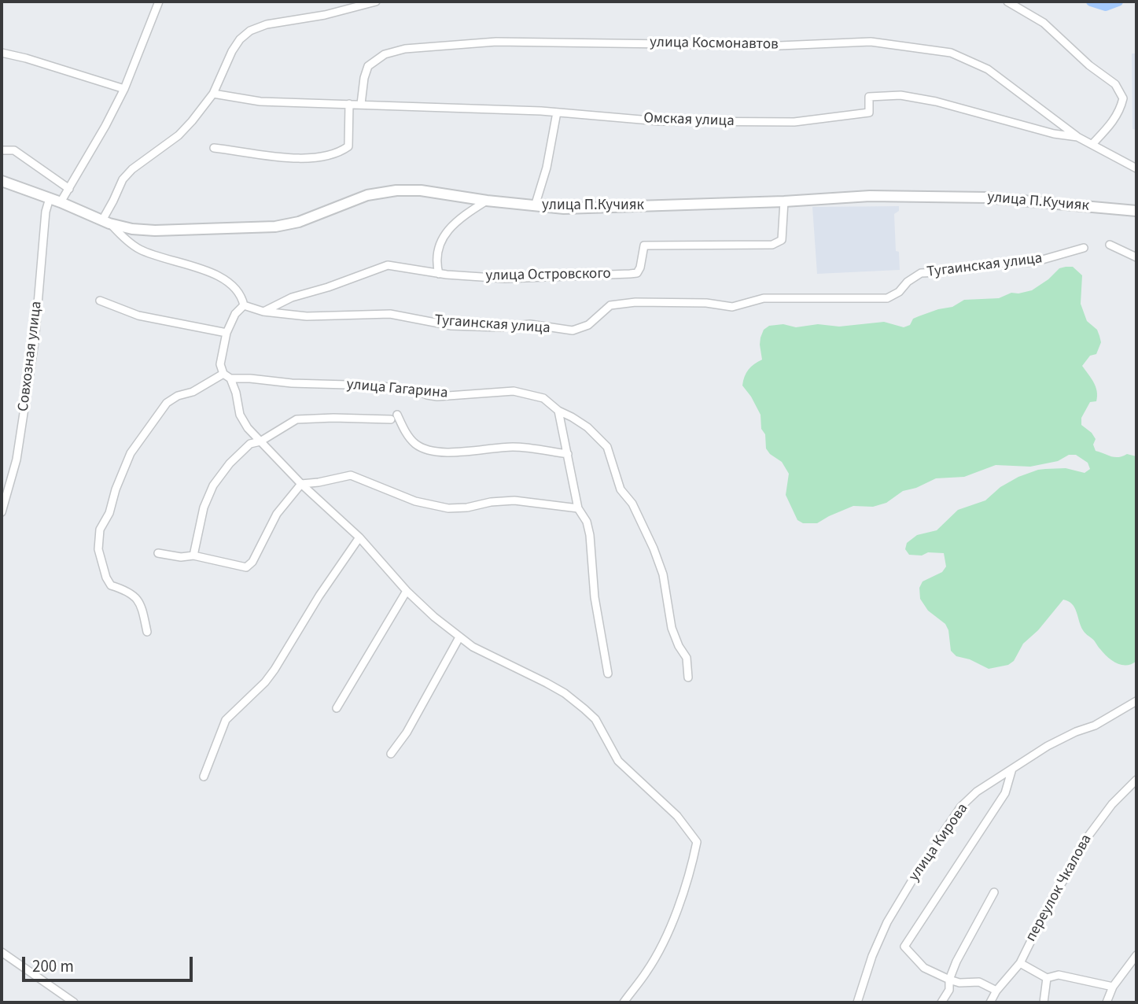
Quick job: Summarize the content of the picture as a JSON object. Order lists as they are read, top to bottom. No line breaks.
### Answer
{"streets":{"street":["улица Космонавтов","Омская улица","улица П.Кучияк","Тугаинская улица","улица Островского","Совхозная улица","улица Гагарина","улица Кирова","переулок Чкалова"]},"crossings":[["улица Космонавтов","Омская улица"],["улица П.Кучияк","улица Островского"],["улица П.Кучияк","Совхозная улица"],["Тугаинская улица","улица Островского"]],"scale_bar":"200 m"}
